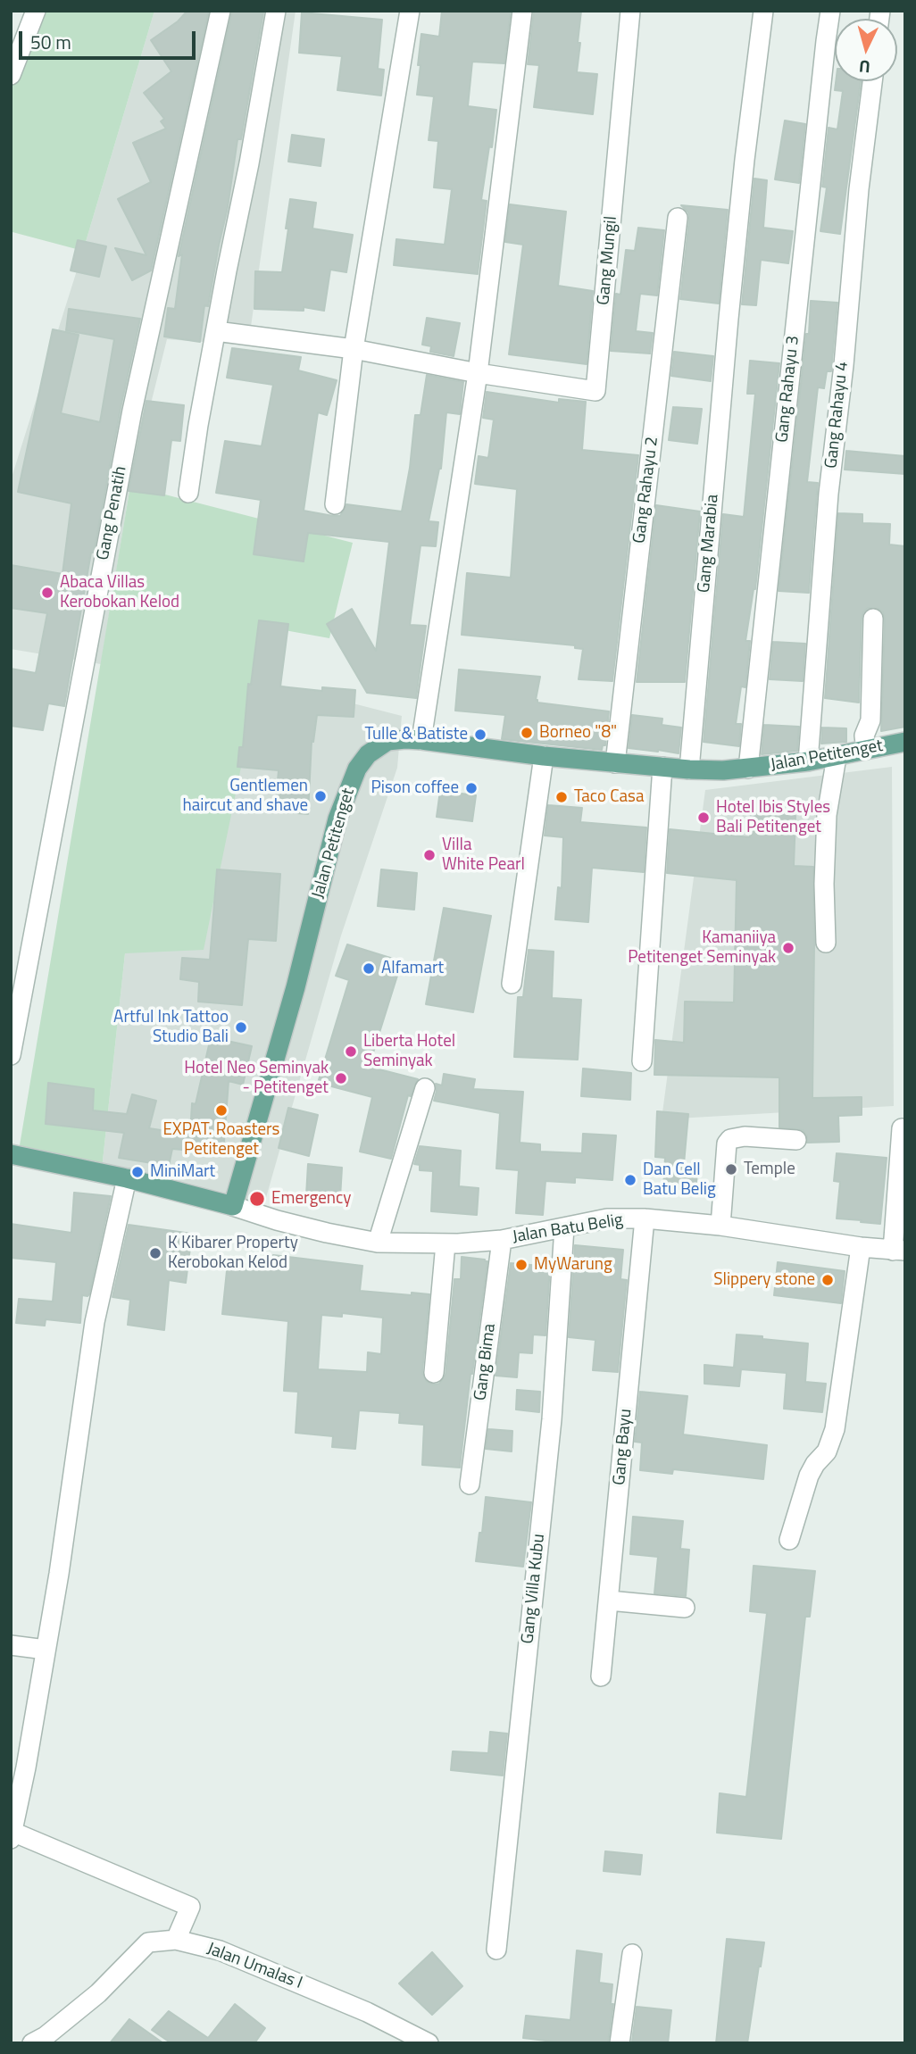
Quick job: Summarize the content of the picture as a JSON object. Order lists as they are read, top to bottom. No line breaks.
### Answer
{"streets":{"main road":["Jalan Petitenget"],"street":["Gang Mungil","Gang Rahayu 3","Gang Rahayu 4","Gang Rahayu 2","Gang Penatih","Gang Marabia","Jalan Batu Belig","Gang Bima","Gang Bayu","Gang Villa Kubu","Jalan Umalas I"]},"crossings":[["Gang Rahayu 3","Jalan Petitenget"],["Gang Rahayu 4","Jalan Petitenget"],["Gang Rahayu 2","Jalan Petitenget"],["Gang Marabia","Jalan Petitenget"],["Jalan Petitenget","Jalan Batu Belig"],["Jalan Batu Belig","Gang Bima"],["Jalan Batu Belig","Gang Bayu"],["Jalan Batu Belig","Gang Villa Kubu"]],"places":["Abaca Villas Kerobokan Kelod","Borneo \"8\"","Tulle & Batiste","Pison coffee","Gentlemen haircut and shave","Taco Casa","Hotel Ibis Styles Bali Petitenget","Villa White Pearl","Kamaniiya Petitenget Seminyak","Alfamart","Artful Ink Tattoo Studio Bali","Liberta Hotel Seminyak","Hotel Neo Seminyak - Petitenget","EXPAT. Roasters Petitenget","Temple","MiniMart","Dan Cell Batu Belig","Emergency","K Kibarer Property Kerobokan Kelod","MyWarung","Slippery stone"],"scale_bar":"50 m","north":"bottom"}
